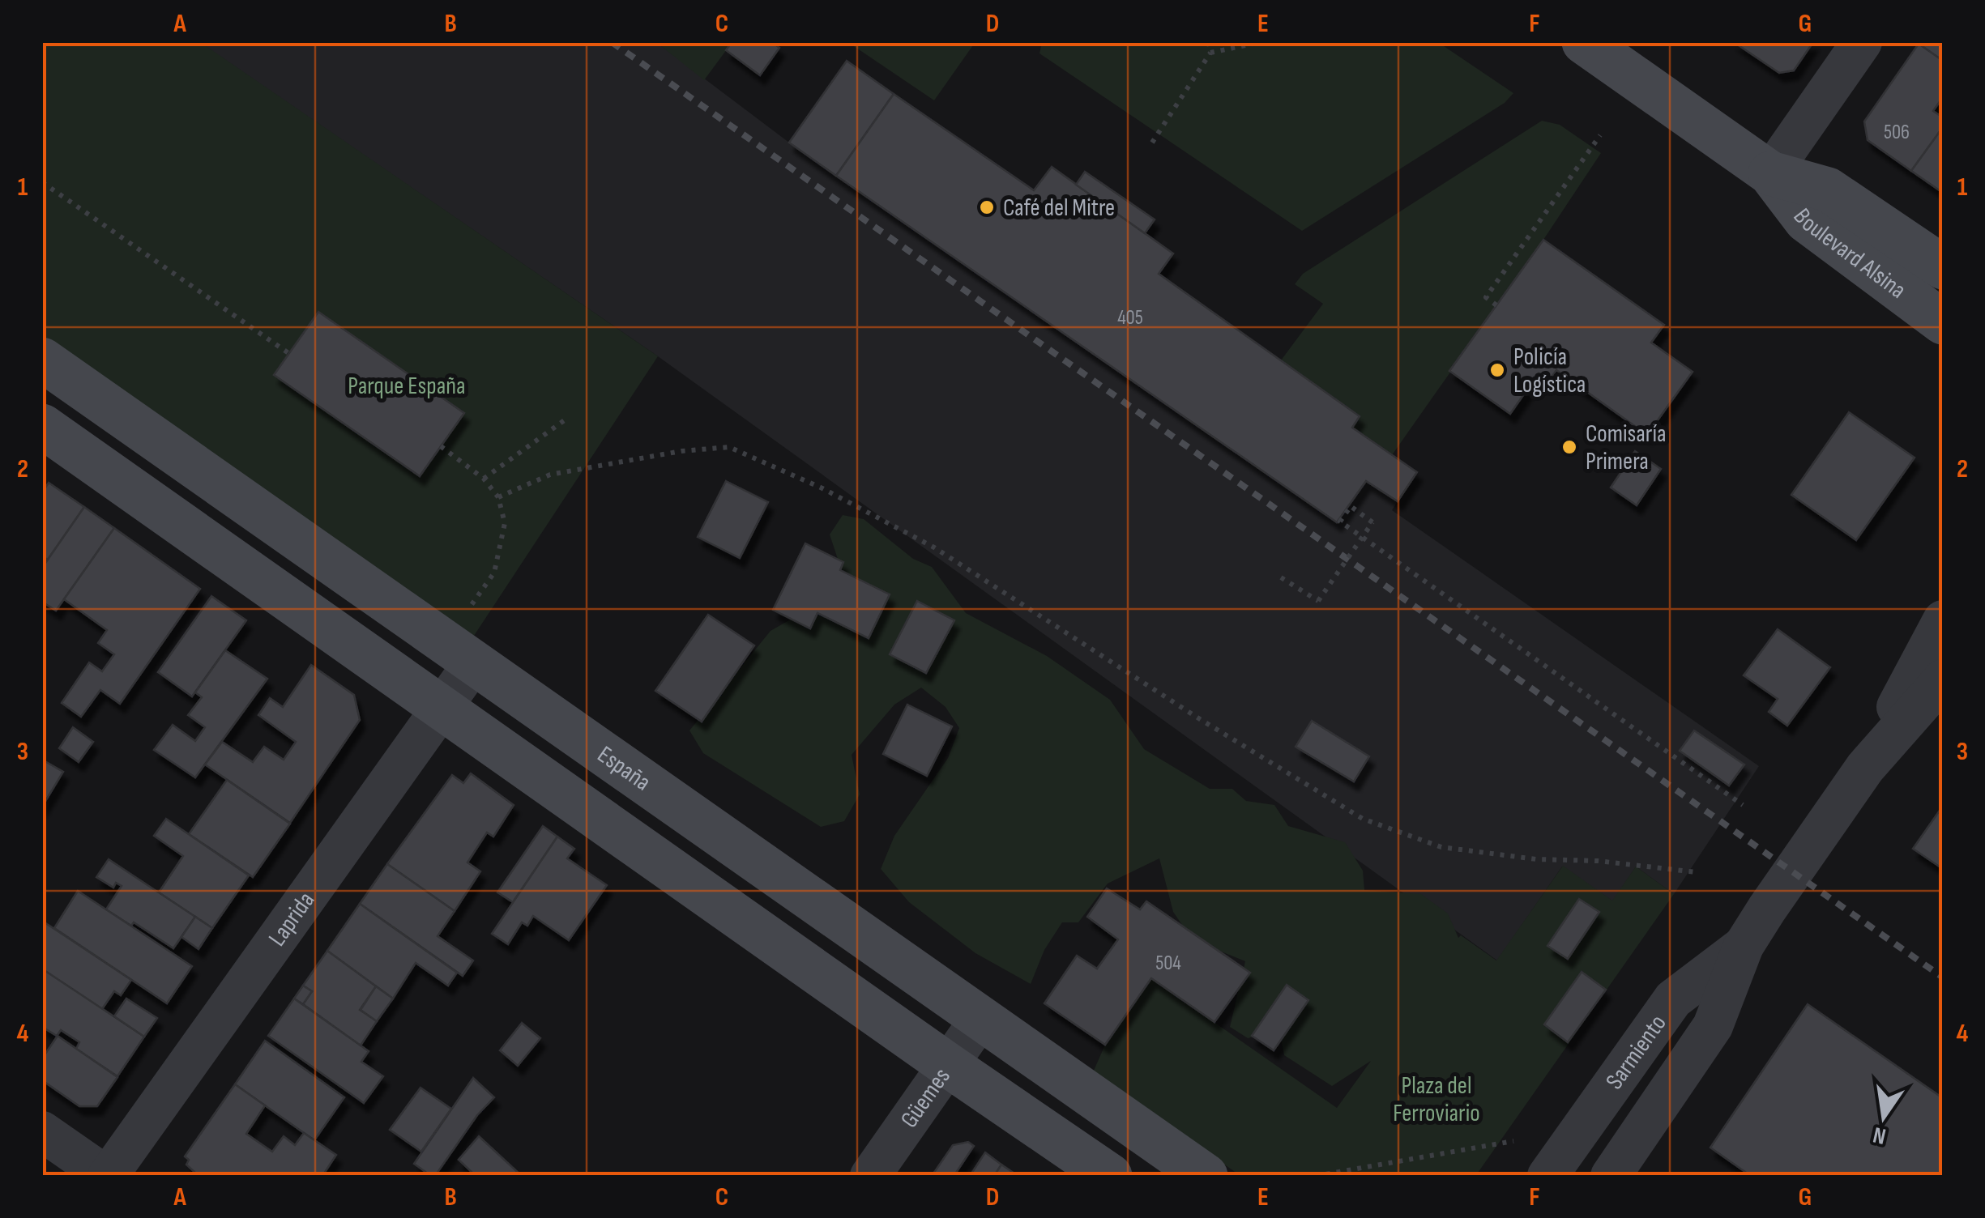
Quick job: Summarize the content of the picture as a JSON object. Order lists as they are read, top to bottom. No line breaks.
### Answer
{"streets":{"street":["Boulevard Alsina","España","Laprida","Sarmiento","Güemes"]},"crossings":[["España","Laprida"],["España","Güemes"]],"parks":["Parque España","Plaza del Ferroviario"],"places":["Café del Mitre","Policía Logística","Comisaría Primera"],"house_numbers":["506","405","504"],"north":"bottom","grid":{"columns":["A","B","C","D","E","F","G"],"rows":["1","2","3","4"]}}
